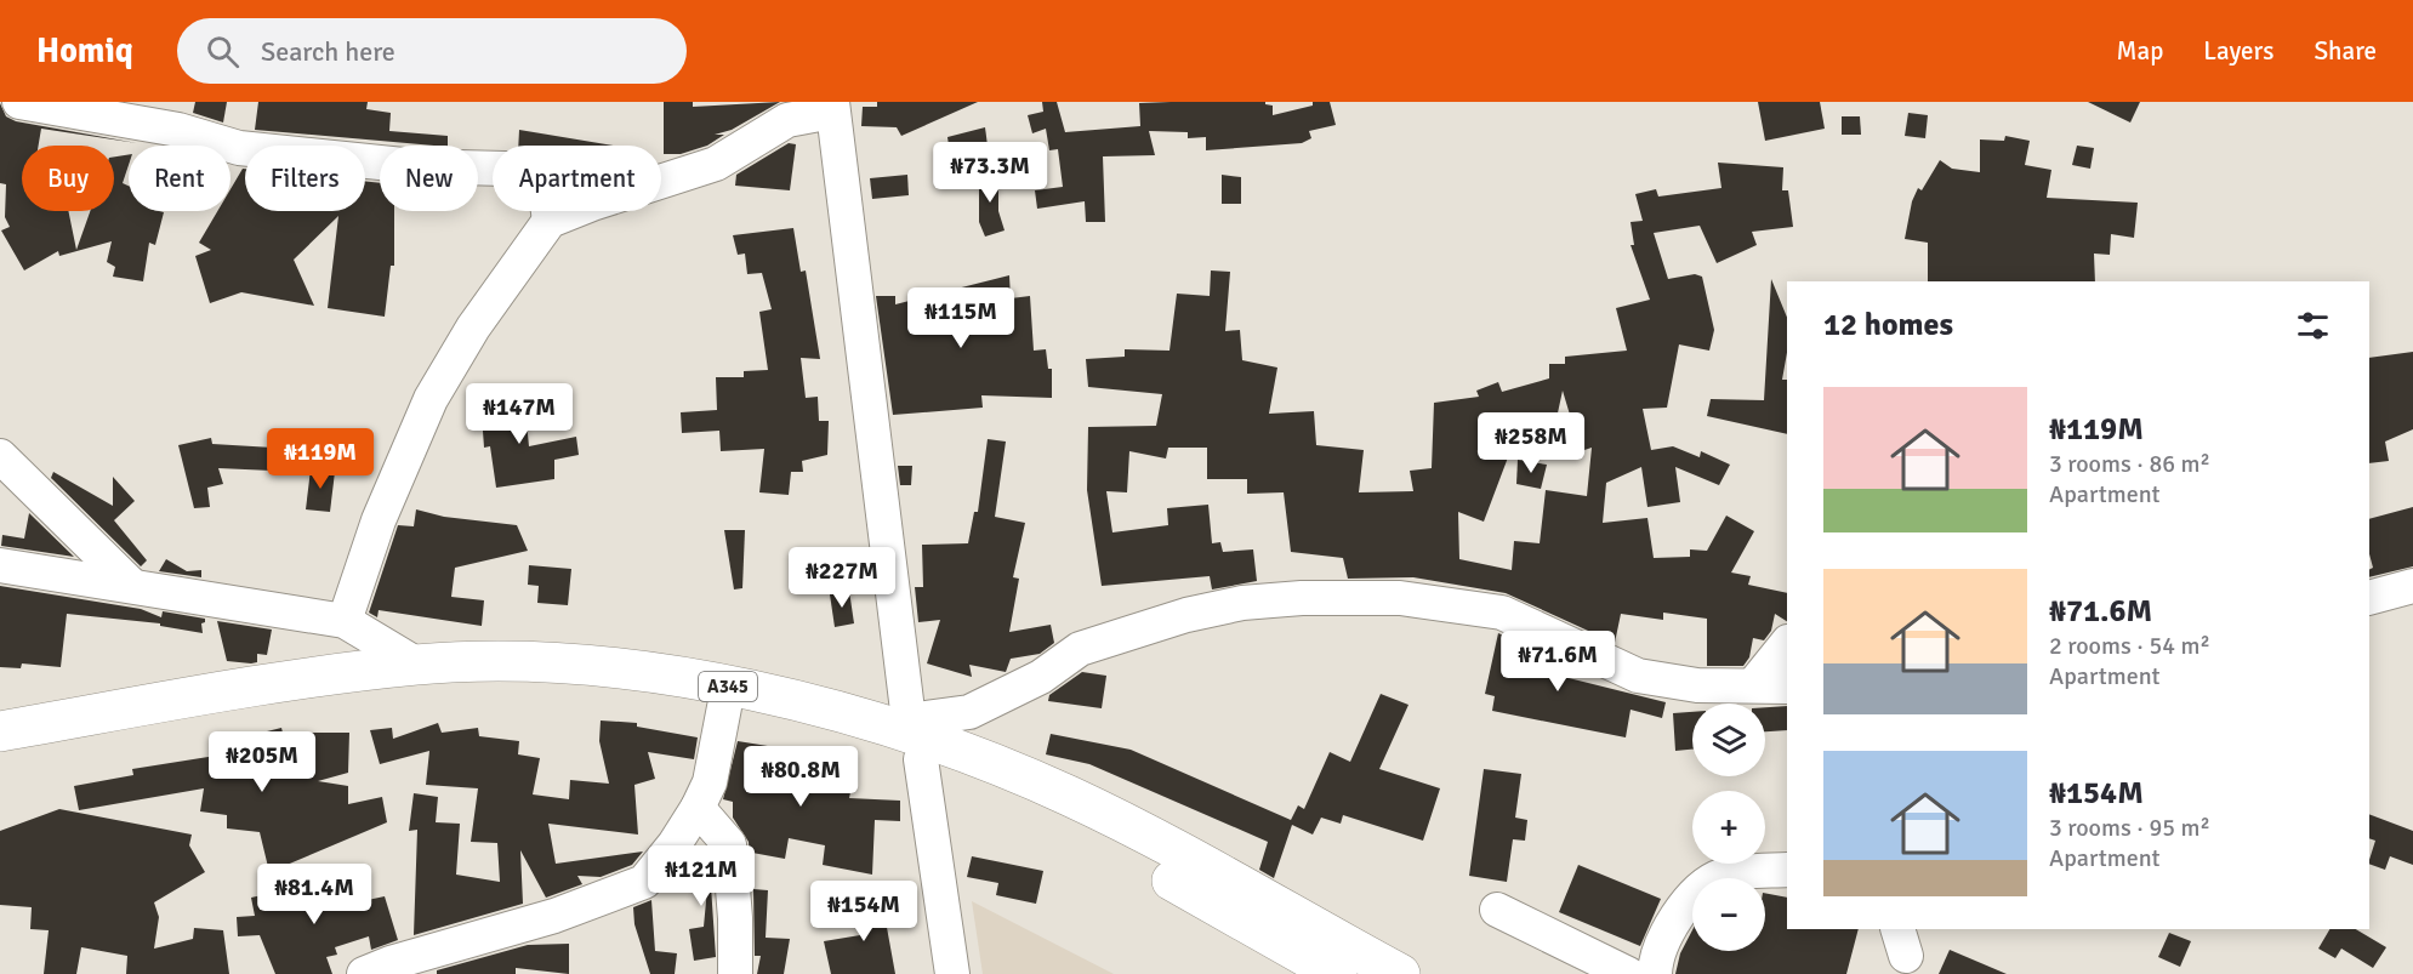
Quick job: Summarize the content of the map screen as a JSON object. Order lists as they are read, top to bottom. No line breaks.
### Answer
{"streets":{"highway":["A345"]},"page":{"header":"Homiq","search":"Search here","nav":["Map","Layers","Share"],"price":["₦73.3M","₦115M","₦147M","₦258M","₦119M","₦227M","₦71.6M","₦205M","₦80.8M","₦121M","₦81.4M","₦154M"],"chip":["Buy","Rent","Filters","New","Apartment"],"heading":"12 homes","list":[{"name":"₦119M","note":"3 rooms · 86 m² · Apartment"},{"name":"₦71.6M","note":"2 rooms · 54 m² · Apartment"},{"name":"₦154M","note":"3 rooms · 95 m² · Apartment"}],"map_buttons":["+","−"]}}
